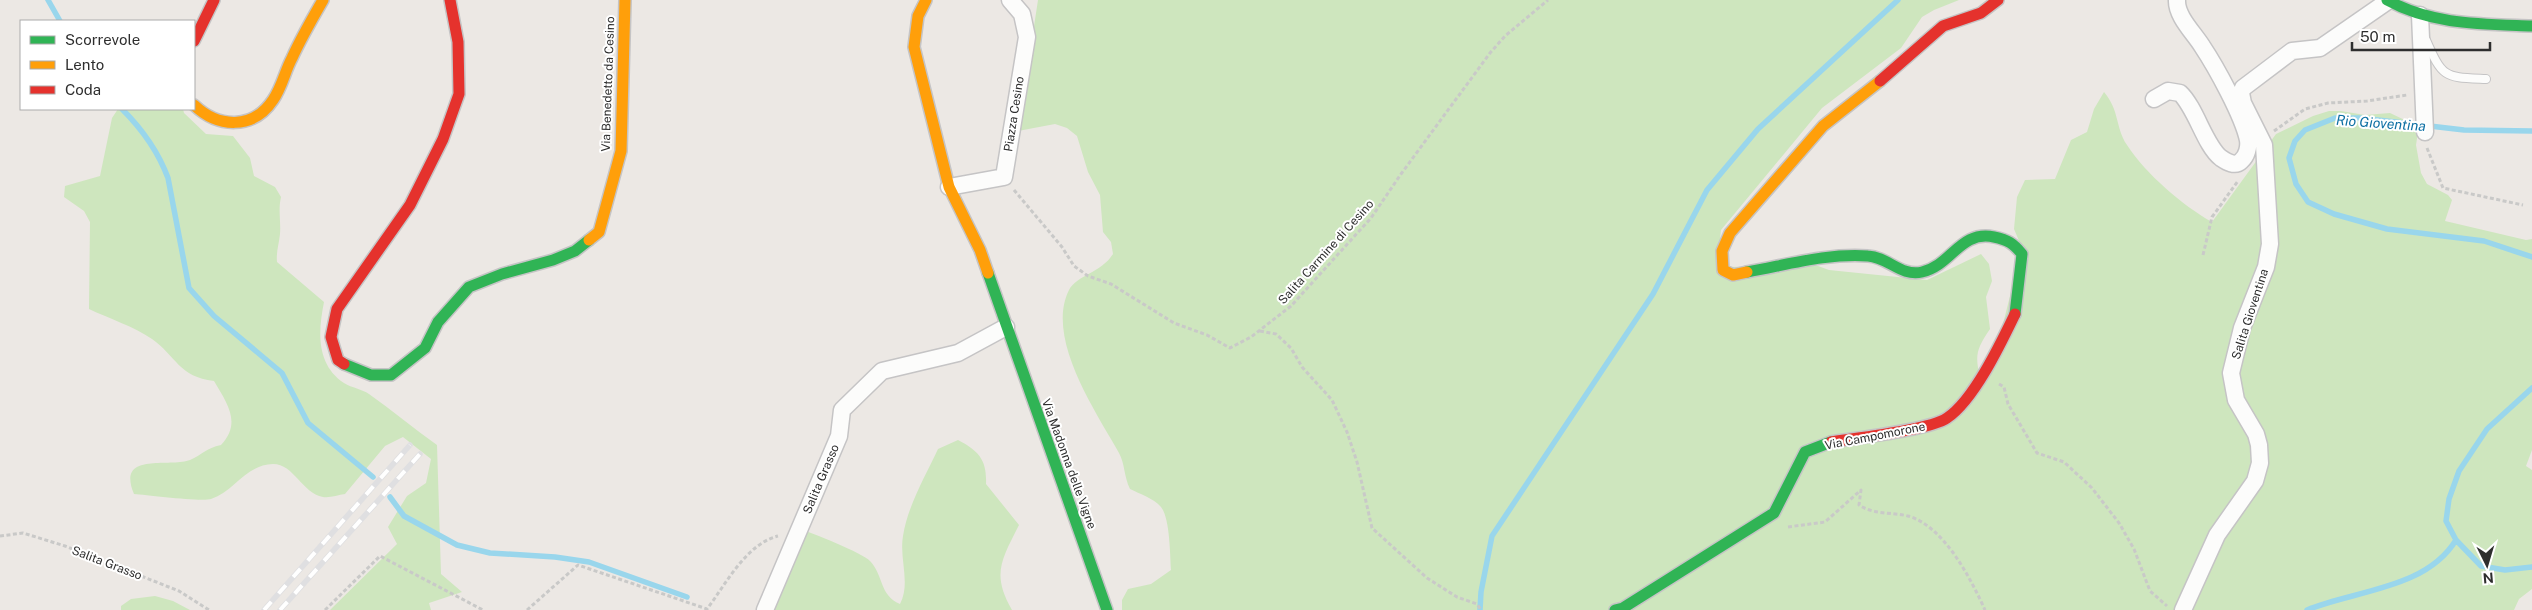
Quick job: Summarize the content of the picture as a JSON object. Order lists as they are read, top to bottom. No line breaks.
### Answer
{"streets":{"street":["Via Benedetto da Cesino","Piazza Cesino","Salita Gioventina","Via Campomorone","Via Madonna delle Vigne","Salita Grasso"],"path":["Salita Carmine di Cesino"]},"crossings":[["Piazza Cesino","Salita Carmine di Cesino"],["Via Madonna delle Vigne","Salita Grasso"]],"water":["Rio Gioventina"],"legend":["Scorrevole","Lento","Coda"],"scale_bar":"50 m","north":"bottom"}
